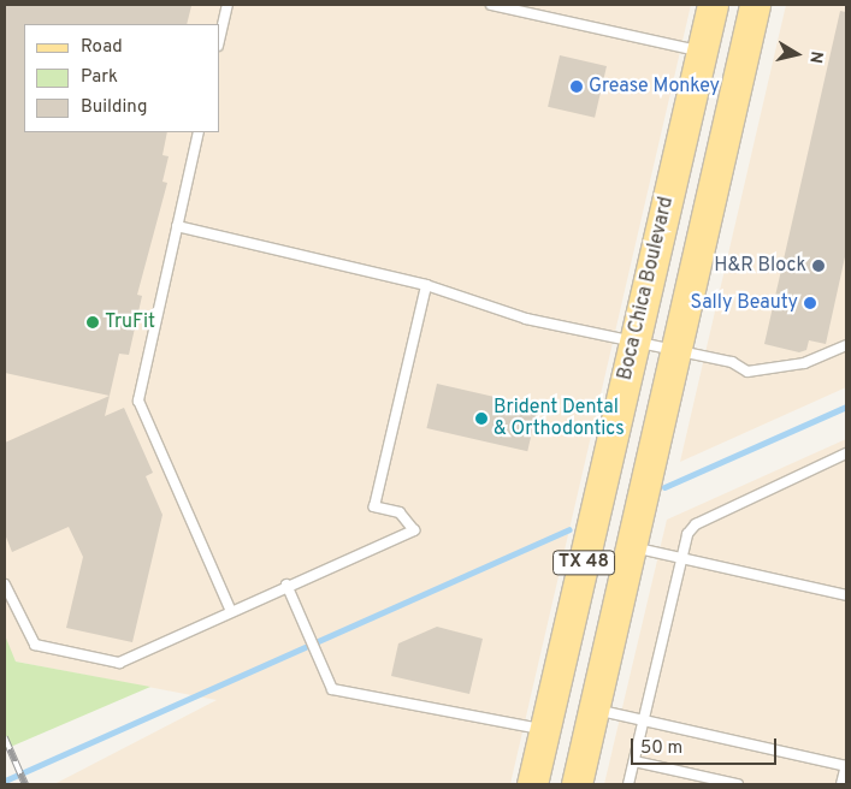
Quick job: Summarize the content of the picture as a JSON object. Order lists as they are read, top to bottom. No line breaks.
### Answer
{"streets":{"main road":["Boca Chica Boulevard","TX 48"]},"places":["Grease Monkey","H&R Block","Sally Beauty","TruFit","Brident Dental & Orthodontics"],"legend":["Road","Park","Building"],"scale_bar":"50 m","north":"right"}
